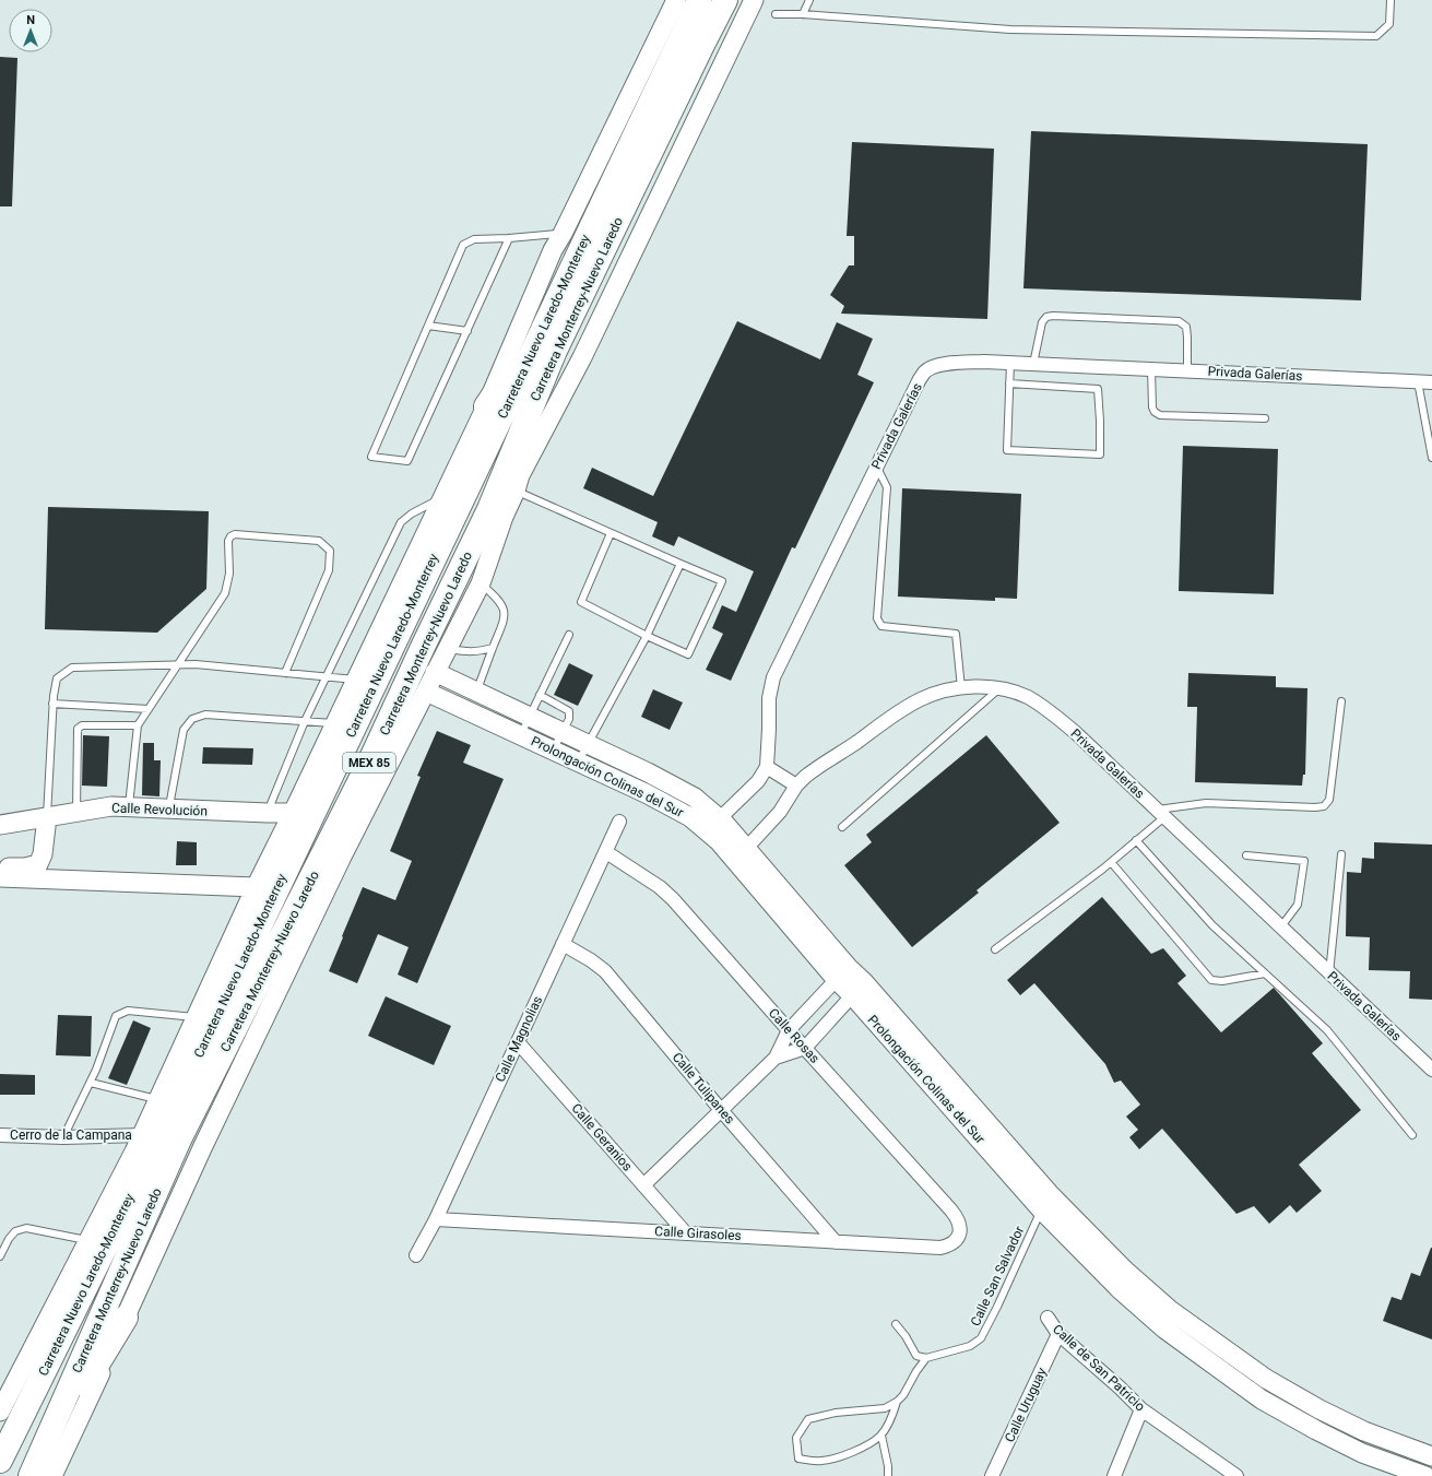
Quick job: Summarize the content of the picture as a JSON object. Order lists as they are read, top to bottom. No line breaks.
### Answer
{"streets":{"highway":["Carretera Monterrey-Nuevo Laredo","Carretera Nuevo Laredo-Monterrey","MEX 85"],"street":["Privada Galerías","Prolongación Colinas del Sur","Calle Revolución","Calle Rosas","Calle Magnolias","Calle Tulipanes","Cerro de la Campana","Calle Geranios","Calle Girasoles","Calle de San Patricio","Calle Uruguay"],"lane":["Calle San Salvador"]},"crossings":[["Privada Galerías","Prolongación Colinas del Sur"],["Prolongación Colinas del Sur","Calle San Salvador"],["Calle Rosas","Calle Magnolias"],["Calle Rosas","Calle Girasoles"],["Calle Magnolias","Calle Tulipanes"],["Calle Magnolias","Calle Geranios"],["Calle Magnolias","Calle Girasoles"],["Calle Tulipanes","Calle Girasoles"],["Calle Geranios","Calle Girasoles"],["Calle de San Patricio","Calle Uruguay"]],"north":"top"}
